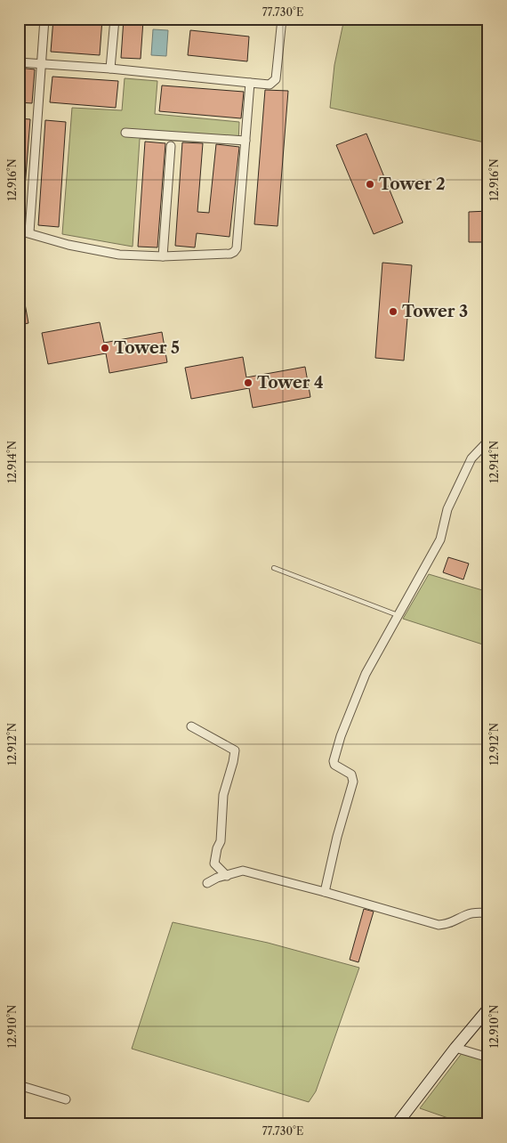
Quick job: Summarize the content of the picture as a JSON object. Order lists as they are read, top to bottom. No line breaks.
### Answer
{"places":["Tower 2","Tower 3","Tower 5","Tower 4"],"coordinates":["77.730°E","12.916°N","12.914°N","12.912°N","12.910°N"]}
